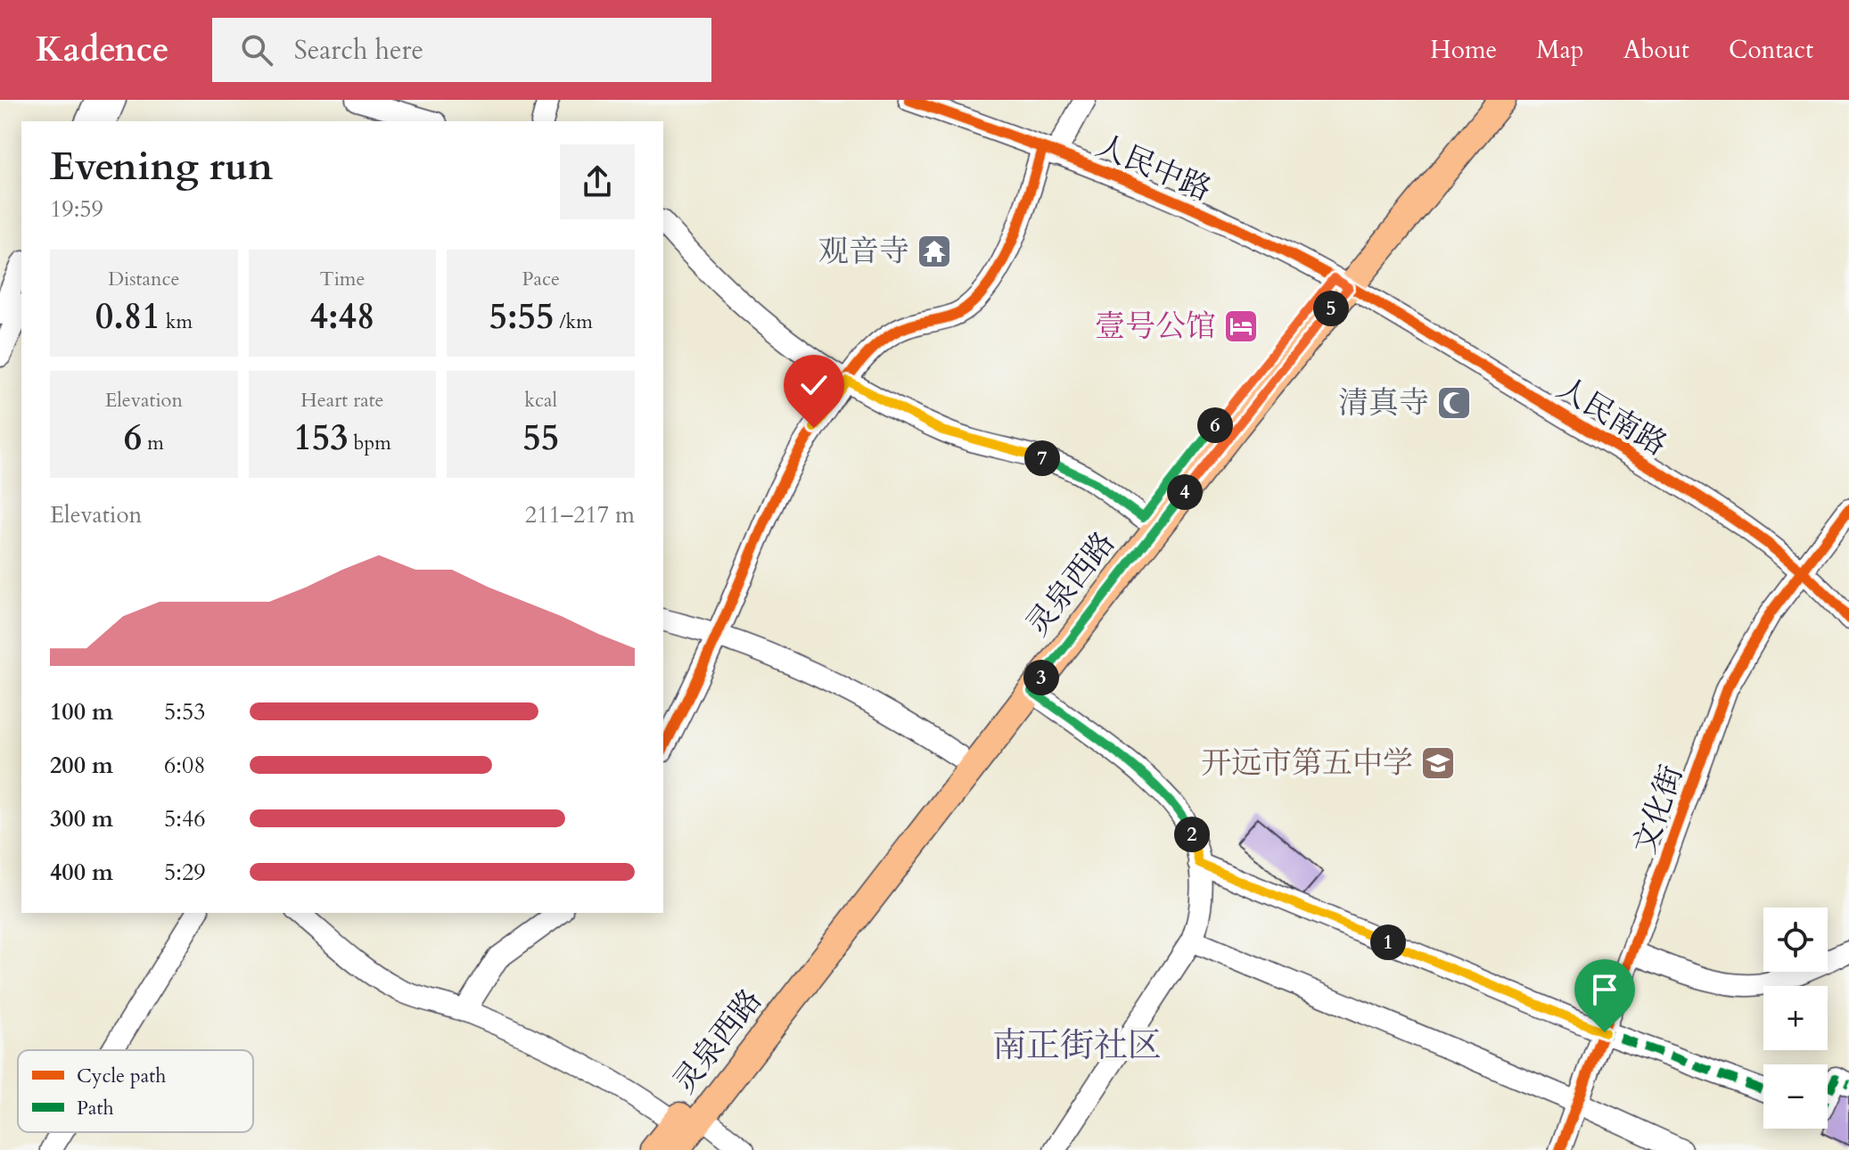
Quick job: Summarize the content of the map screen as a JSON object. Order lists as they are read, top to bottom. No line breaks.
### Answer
{"streets":{"main road":["灵泉西路"],"street":["人民中路","人民南路","文化街"]},"crossings":[["人民中路","人民南路"],["人民中路","灵泉西路"],["人民南路","灵泉西路"],["人民南路","文化街"]],"districts":["南正街社区"],"places":{"temple":["观音寺"],"hotel":["壹号公馆"],"mosque":["清真寺"],"school or university":["开远市第五中学"]},"legend":["Cycle path","Path"],"page":{"header":"Kadence","search":"Search here","nav":["Home","Map","About","Contact"],"heading":["Evening run","19:59"],"stats":[["Distance","0.81 km"],["Time","4:48"],["Pace","5:55 /km"],["Elevation","6 m"],["Heart rate","153 bpm"],["kcal","55"]],"pins":["5","6","7","4","3","2","1"],"chart":["Elevation","211–217 m"],"list":[{"name":"100 m","note":"5:53"},{"name":"200 m","note":"6:08"},{"name":"300 m","note":"5:46"},{"name":"400 m","note":"5:29"}],"map_buttons":["+","−"]}}
